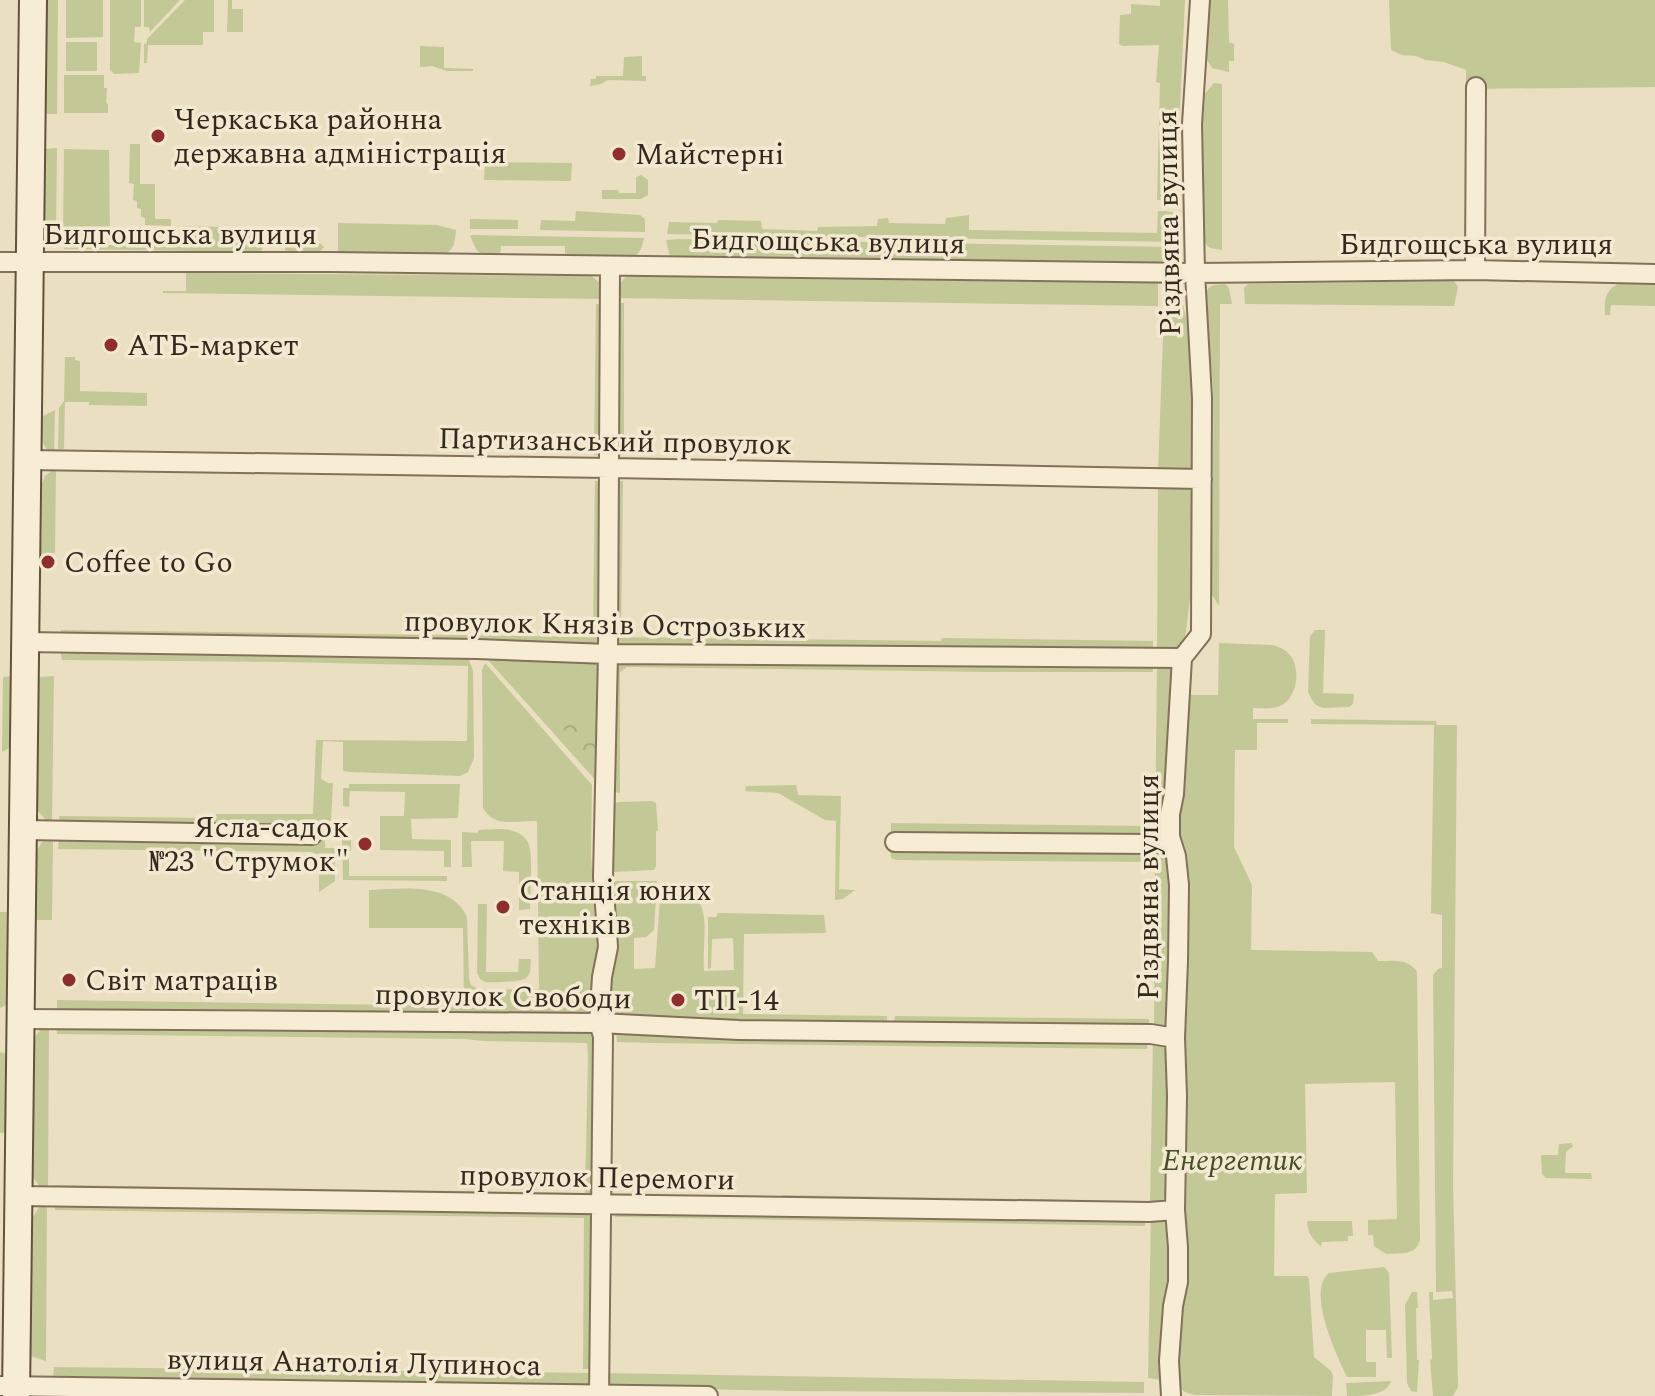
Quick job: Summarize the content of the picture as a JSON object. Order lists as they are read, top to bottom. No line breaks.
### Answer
{"streets":{"street":["Різдвяна вулиця","Бидгощська вулиця","Партизанський провулок","провулок Князів Острозьких","провулок Свободи","провулок Перемоги","вулиця Анатолія Лупиноса"]},"crossings":[["Різдвяна вулиця","Бидгощська вулиця"],["Різдвяна вулиця","Партизанський провулок"],["Різдвяна вулиця","провулок Князів Острозьких"],["Різдвяна вулиця","провулок Свободи"],["Різдвяна вулиця","провулок Перемоги"]],"parks":["Енергетик"],"places":["Черкаська районна державна адміністрація","Майстерні","АТБ-маркет","Coffee to Go","Ясла-садок №23 \"Струмок\"","Станція юних техніків","Світ матраців","ТП-14"]}
